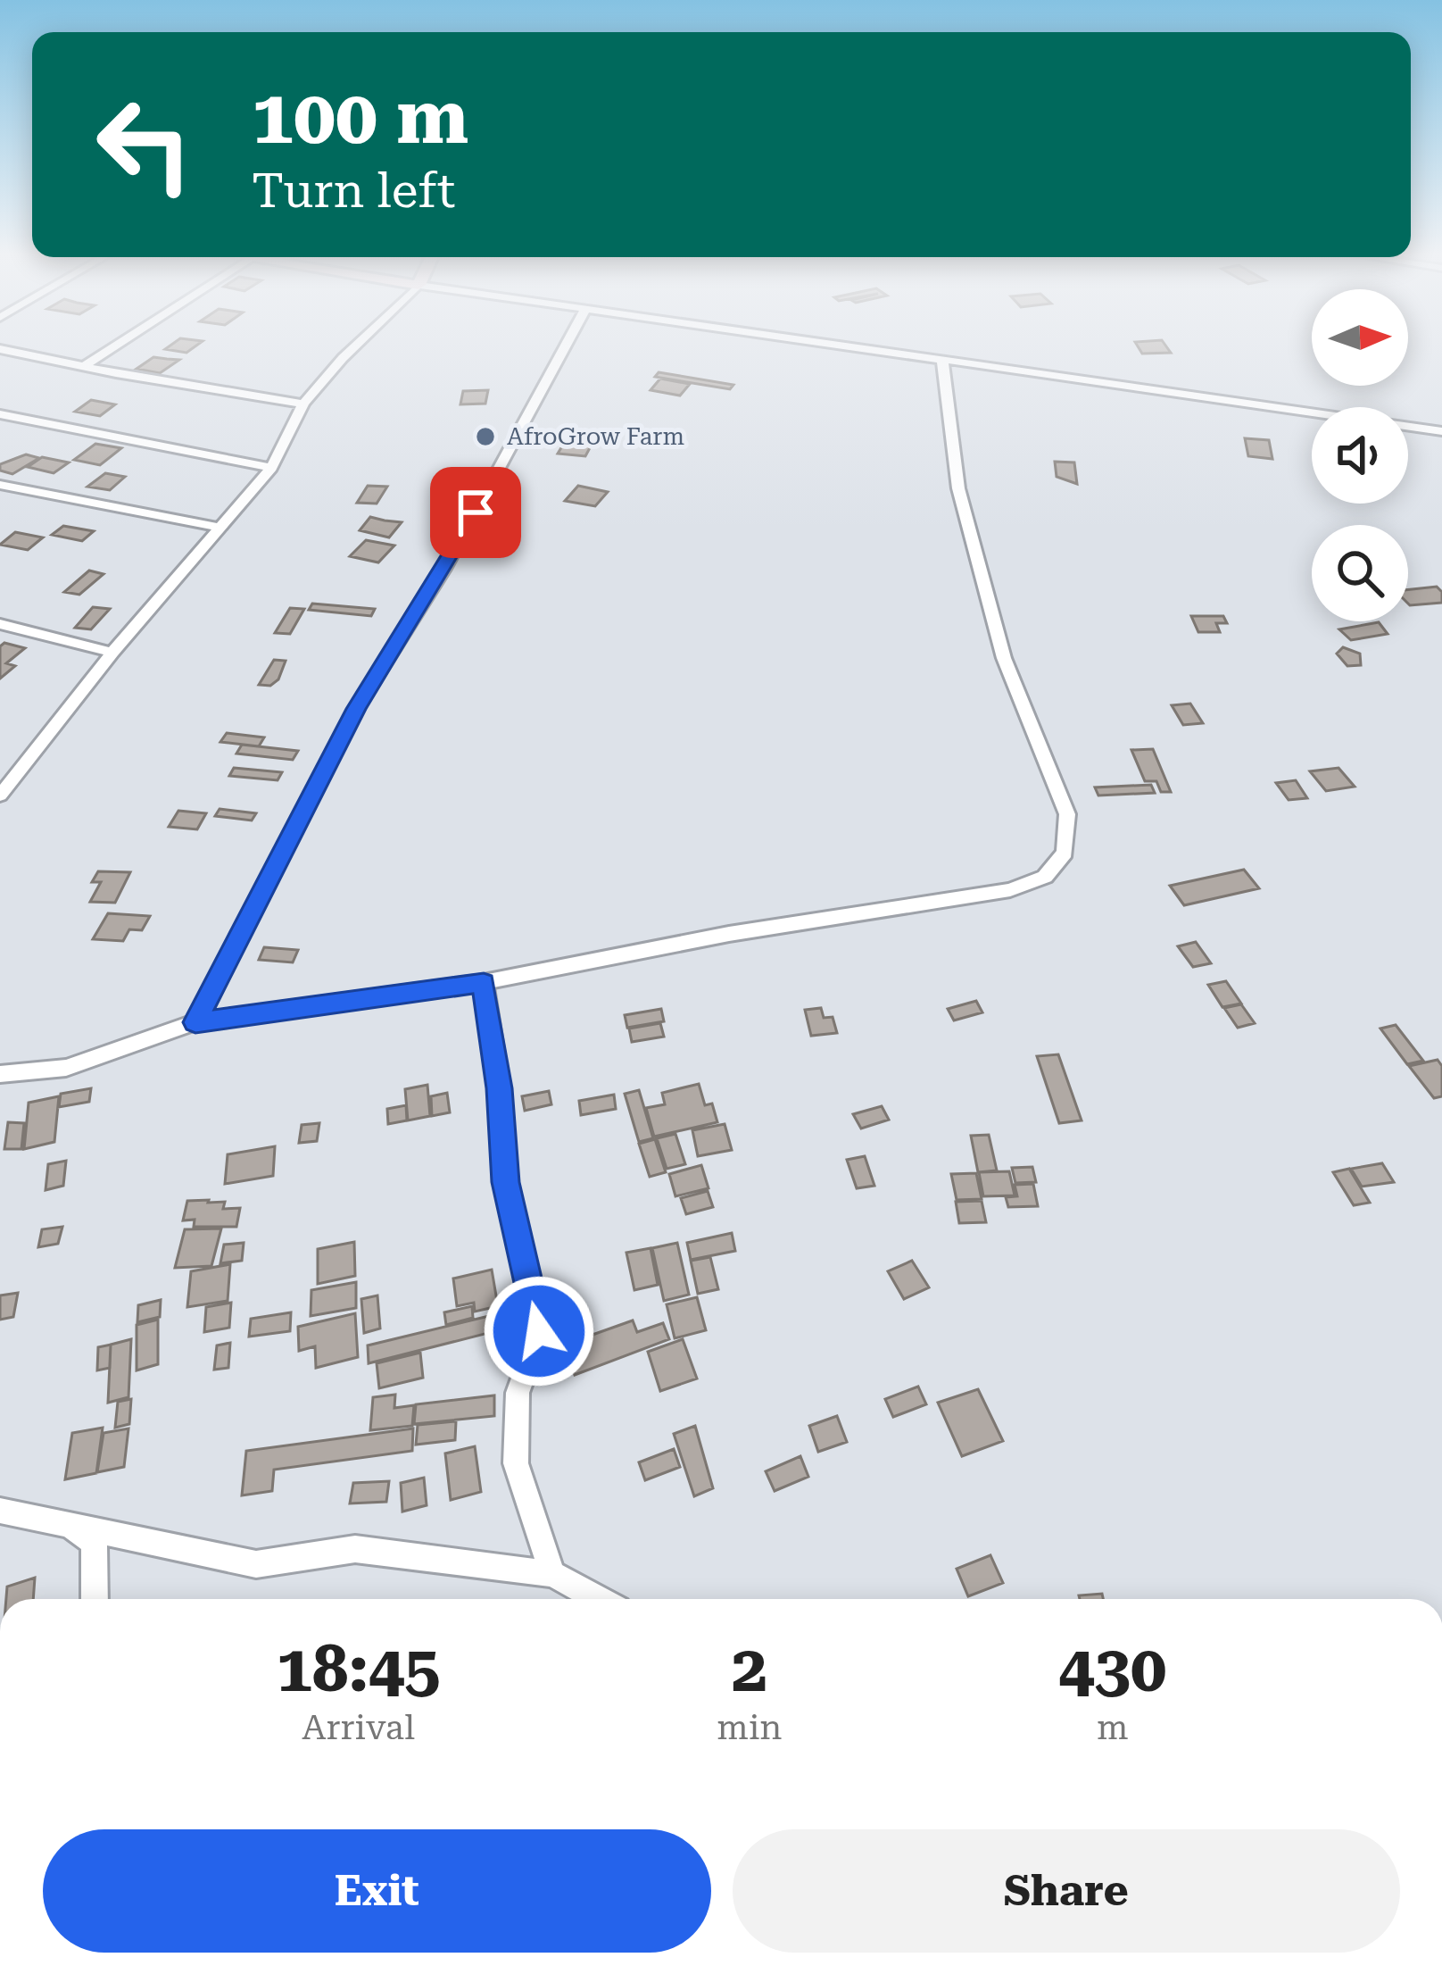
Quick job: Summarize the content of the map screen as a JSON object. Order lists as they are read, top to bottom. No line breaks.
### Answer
{"places":["AfroGrow Farm"],"north":"right","page":{"turn":["100 m","Turn left"],"eta":["18:45","Arrival","2","min","430","m"],"buttons":["Exit","Share"]}}
